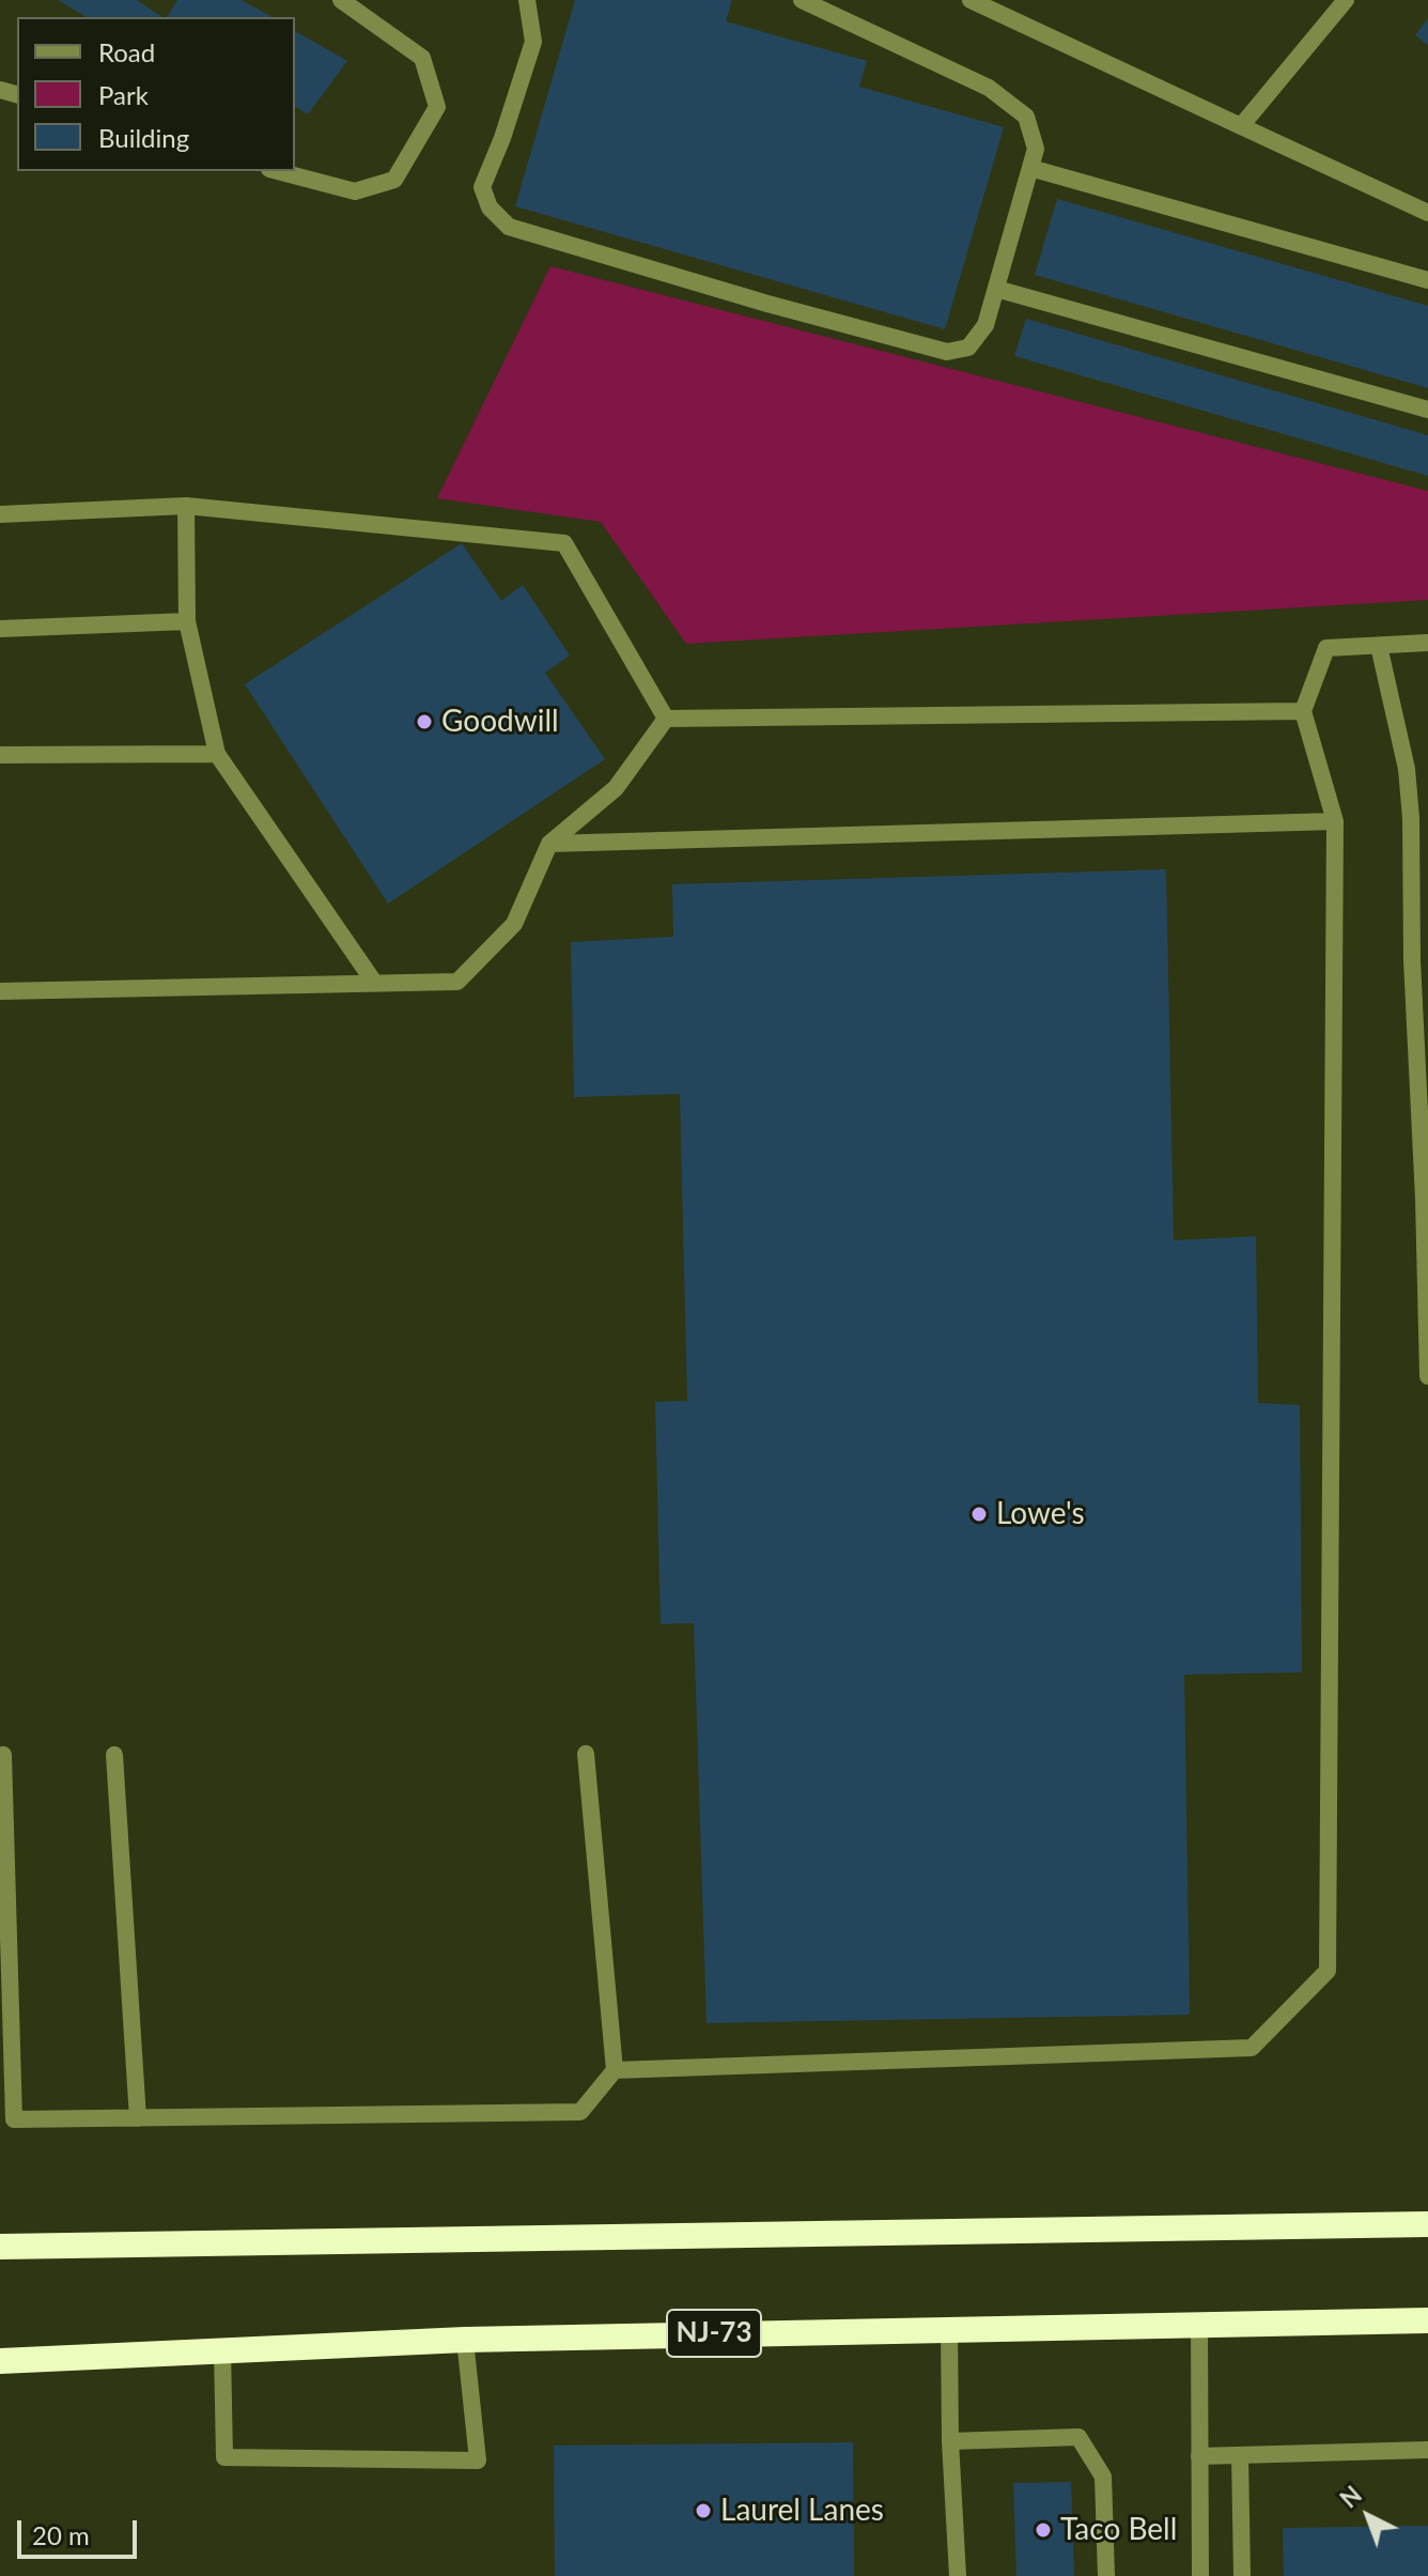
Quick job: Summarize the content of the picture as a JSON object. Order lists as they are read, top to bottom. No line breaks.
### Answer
{"streets":{"highway":["NJ-73"]},"places":["Goodwill","Lowe's","Laurel Lanes","Taco Bell"],"legend":["Road","Park","Building"],"scale_bar":"20 m","north":"top left"}
